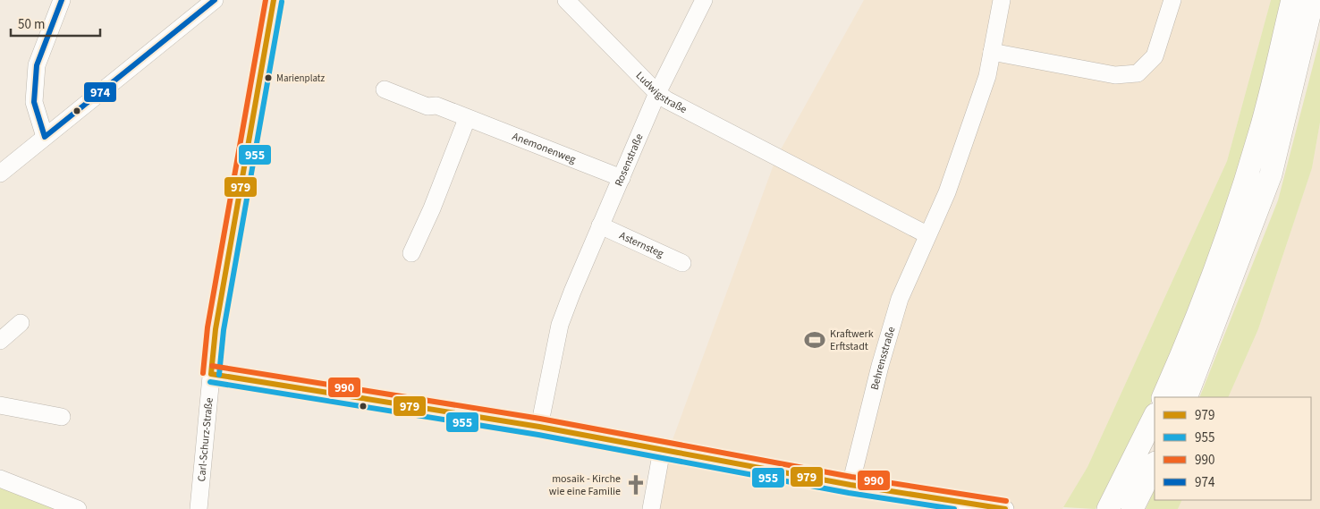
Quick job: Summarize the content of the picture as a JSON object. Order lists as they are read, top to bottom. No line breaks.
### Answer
{"streets":{"street":["Ludwigstraße","Anemonenweg","Rosenstraße","Asternsteg","Behrensstraße","Carl-Schurz-Straße"]},"crossings":[["Ludwigstraße","Rosenstraße"],["Ludwigstraße","Behrensstraße"],["Anemonenweg","Rosenstraße"],["Rosenstraße","Asternsteg"]],"places":{"other":["Marienplatz"],"sports":["Kraftwerk Erftstadt"],"church":["mosaik - Kirche wie eine Familie"]},"lines":["transit line 979","transit line 990","transit line 974","transit line 955"],"legend":["979","955","990","974"],"scale_bar":"50 m"}
